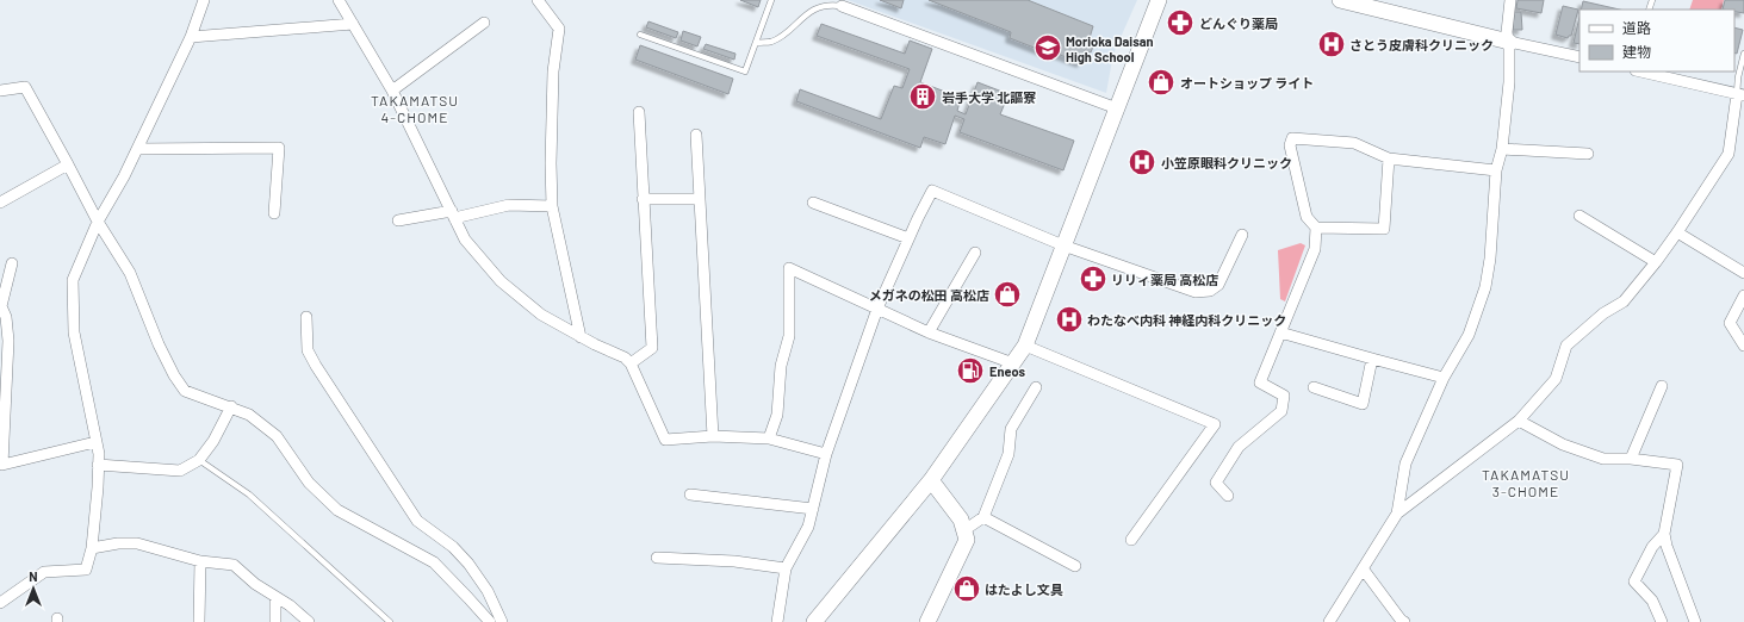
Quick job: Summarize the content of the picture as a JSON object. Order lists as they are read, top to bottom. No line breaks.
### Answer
{"districts":["TAKAMATSU 4-CHOME","TAKAMATSU 3-CHOME"],"places":{"pharmacy":["どんぐり薬局","リリィ薬局 高松店"],"hospital":["さとう皮膚科クリニック","小笠原眼科クリニック","わたなべ内科 神経内科クリニック"],"school or university":["Morioka Daisan High School"],"shop":["オートショップ ライト","メガネの松田 高松店","はたよし文具"],"building":["岩手大学 北謳寮"],"fuel station":["Eneos"]},"legend":["道路","建物"],"north":"top"}
